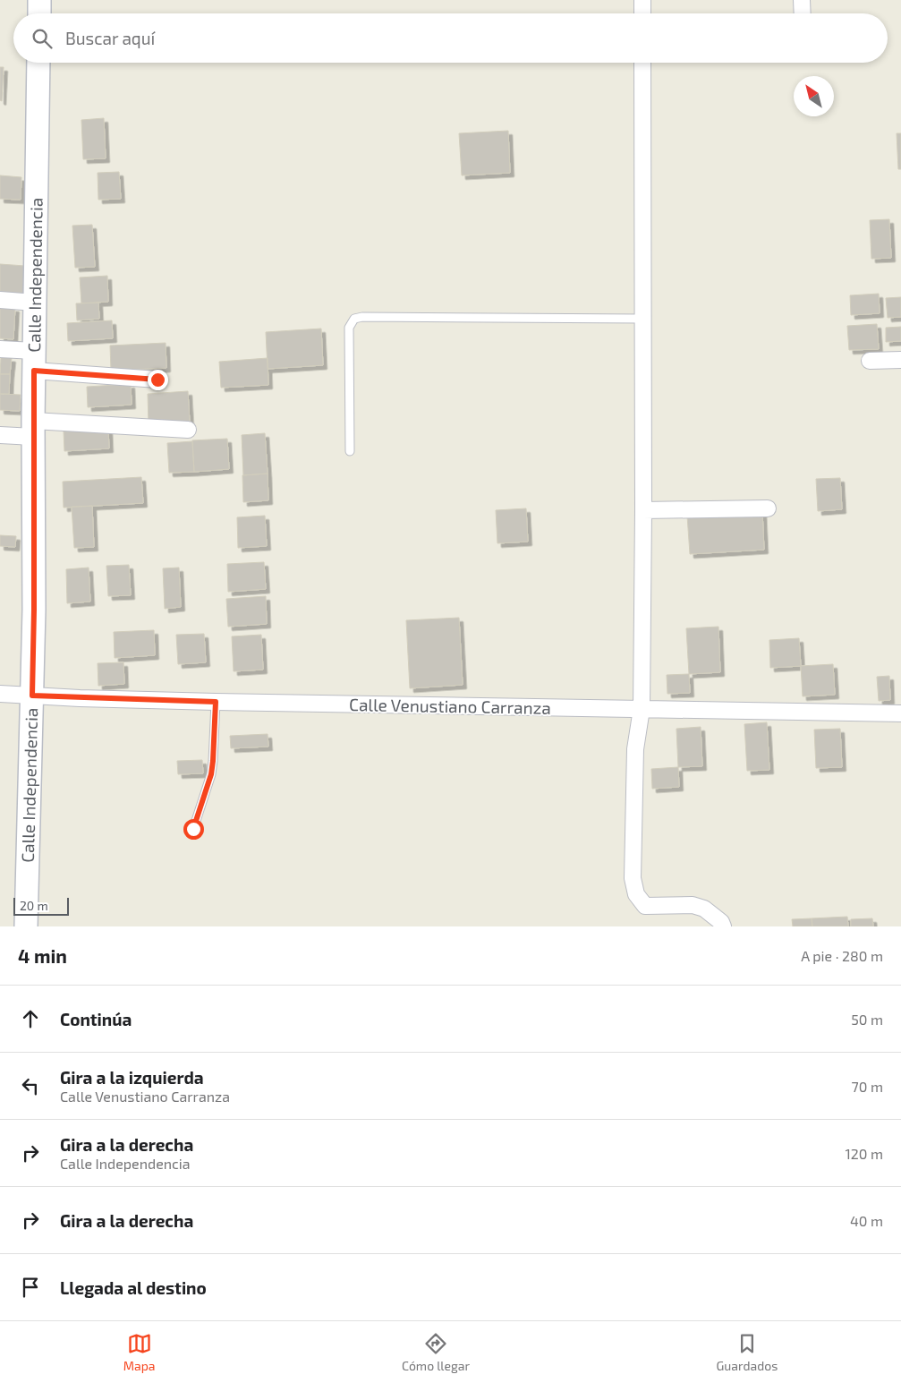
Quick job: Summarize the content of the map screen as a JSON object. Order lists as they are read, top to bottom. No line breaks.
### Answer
{"streets":{"street":["Calle Independencia","Calle Venustiano Carranza"]},"crossings":[["Calle Independencia","Calle Venustiano Carranza"]],"scale_bar":"20 m","north":"top left","page":{"search":"Buscar aquí","scale":"20 m","heading":["4 min","A pie · 280 m"],"list":[["Continúa","50 m"],["Gira a la izquierda","Calle Venustiano Carranza","70 m"],["Gira a la derecha","Calle Independencia","120 m"],["Gira a la derecha","40 m"],"Llegada al destino"],"nav":["Mapa","Cómo llegar","Guardados"]}}
